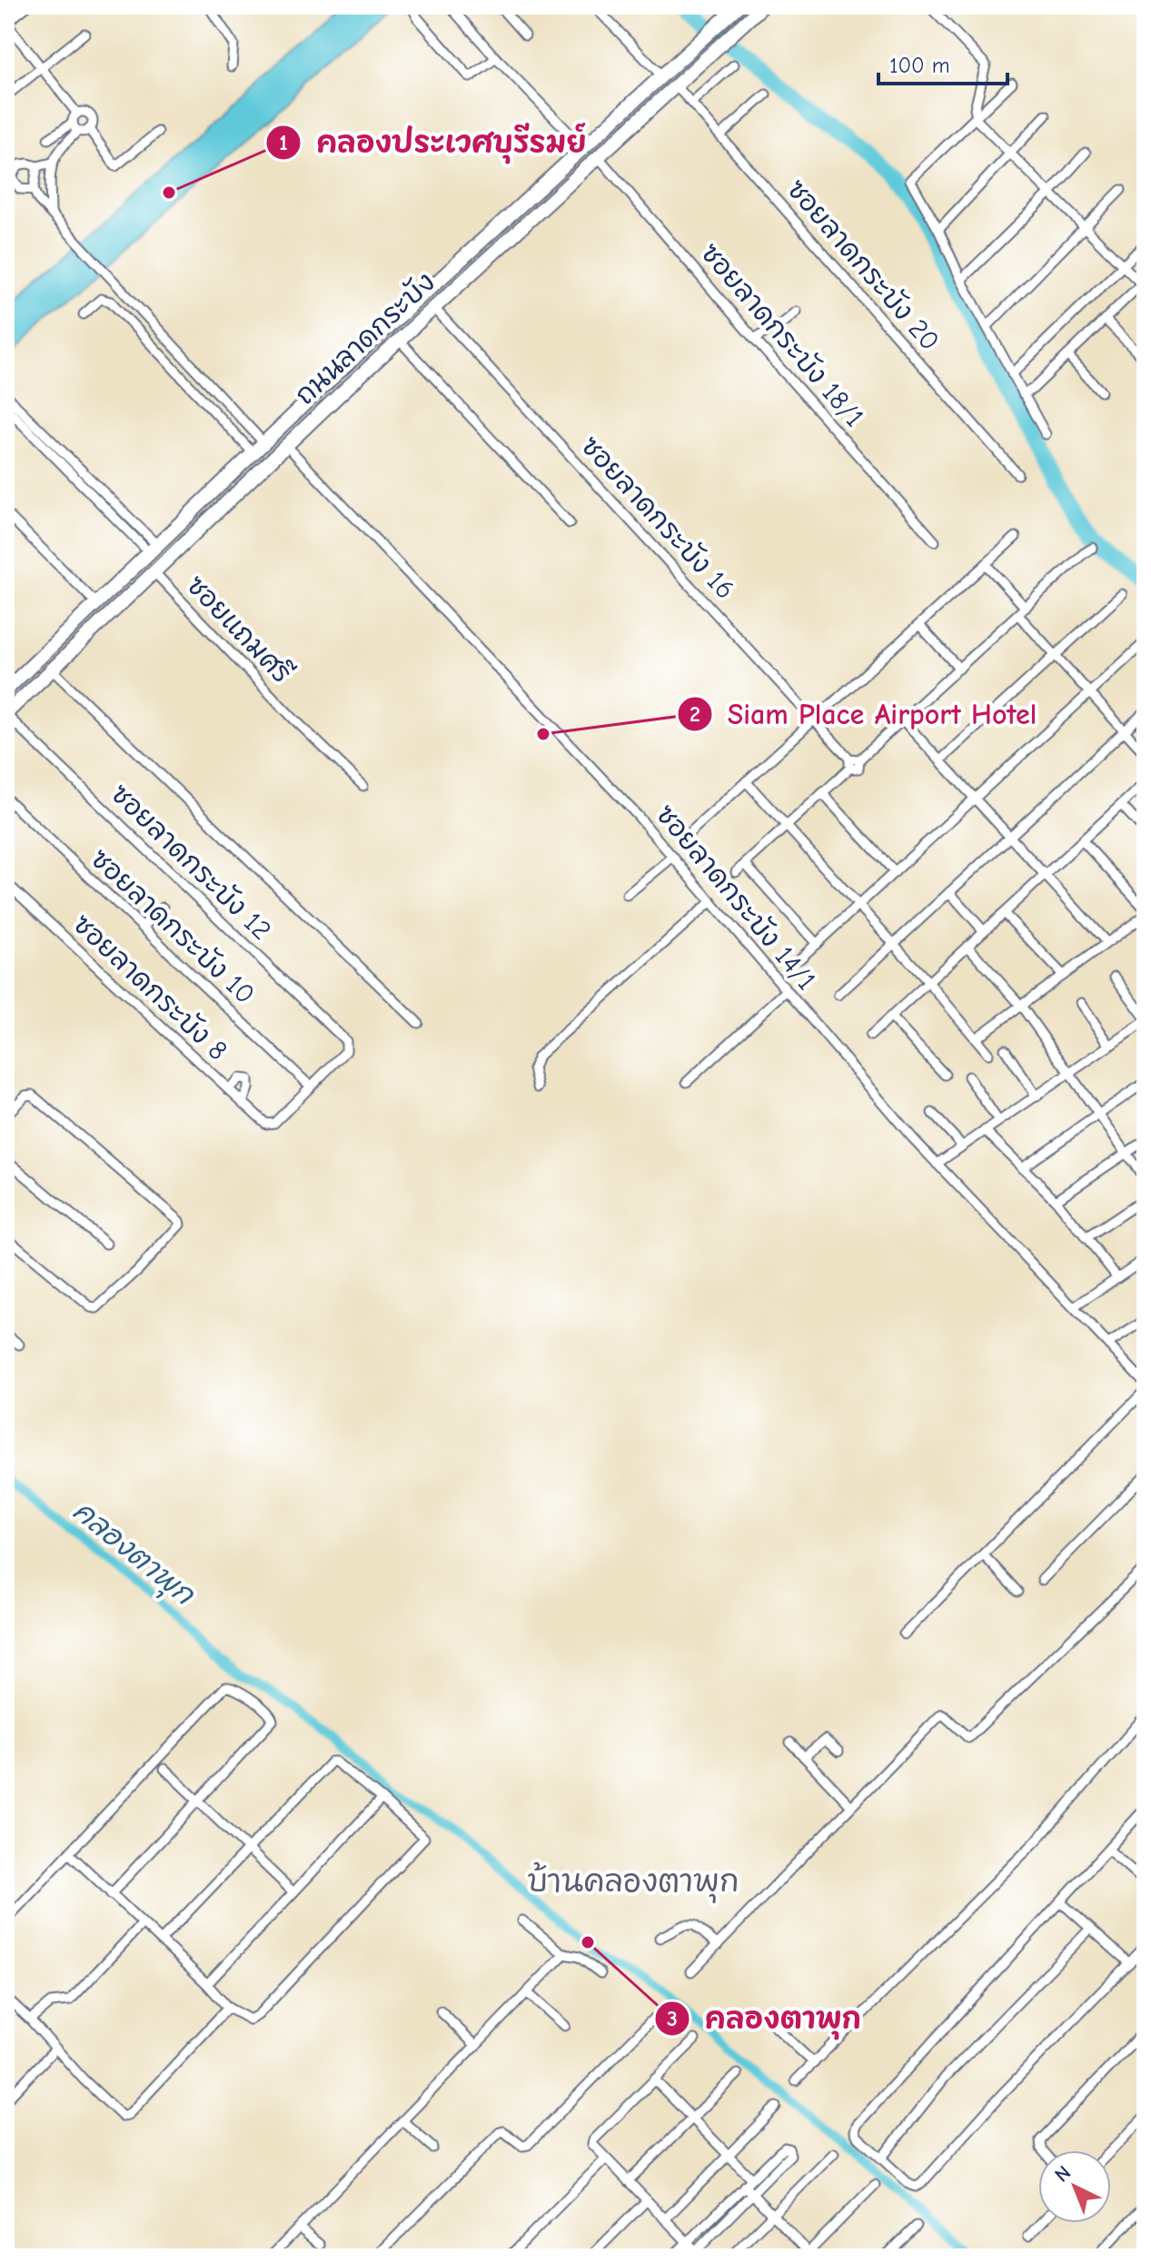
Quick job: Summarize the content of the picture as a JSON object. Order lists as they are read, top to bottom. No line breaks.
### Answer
{"streets":{"main road":["ถนนลาดกระบัง"],"street":["ซอยลาดกระบัง 20","ซอยลาดกระบัง 18/1","ซอยลาดกระบัง 16","ซอยแถมศรี","ซอยลาดกระบัง 12","ซอยลาดกระบัง 14/1","ซอยลาดกระบัง 10","ซอยลาดกระบัง 8"]},"crossings":[["ซอยลาดกระบัง 20","ถนนลาดกระบัง"],["ซอยลาดกระบัง 18/1","ถนนลาดกระบัง"],["ถนนลาดกระบัง","ซอยลาดกระบัง 16"],["ถนนลาดกระบัง","ซอยแถมศรี"],["ถนนลาดกระบัง","ซอยลาดกระบัง 12"],["ถนนลาดกระบัง","ซอยลาดกระบัง 14/1"],["ซอยลาดกระบัง 12","ซอยลาดกระบัง 10"],["ซอยลาดกระบัง 12","ซอยลาดกระบัง 8"],["ซอยลาดกระบัง 10","ซอยลาดกระบัง 8"]],"districts":["บ้านคลองตาพุก"],"water":["คลองตาพุก"],"places":["คลองประเวศบุรีรมย์","Siam Place Airport Hotel","คลองตาพุก"],"scale_bar":"100 m","north":"top left"}
